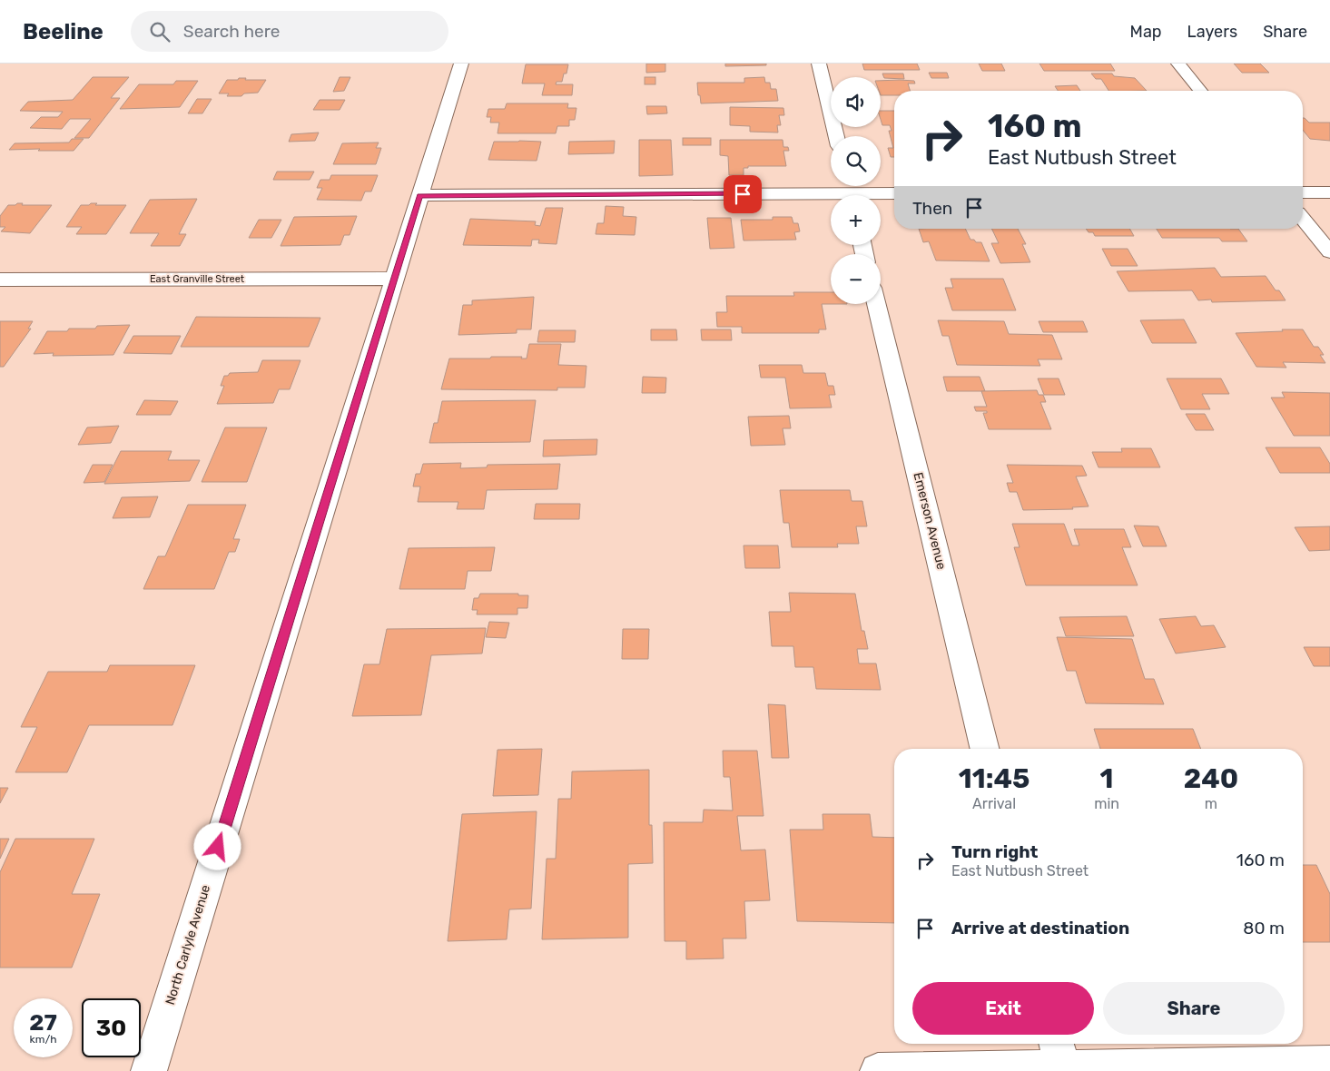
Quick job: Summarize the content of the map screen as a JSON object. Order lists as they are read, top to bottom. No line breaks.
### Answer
{"streets":{"street":["East Granville Street","Emerson Avenue","North Carlyle Avenue"]},"crossings":[["East Granville Street","North Carlyle Avenue"]],"page":{"header":"Beeline","search":"Search here","nav":["Map","Layers","Share"],"map_buttons":["+","−"],"turn":["160 m","East Nutbush Street"],"then":"Then","eta":["11:45","Arrival","1","min","240","m"],"list":[{"name":"Turn right","note":"East Nutbush Street","value":"160 m"},{"name":"Arrive at destination","value":"80 m"}],"buttons":["Exit","Share"],"speed":"27 km/h","limit":"30"}}
